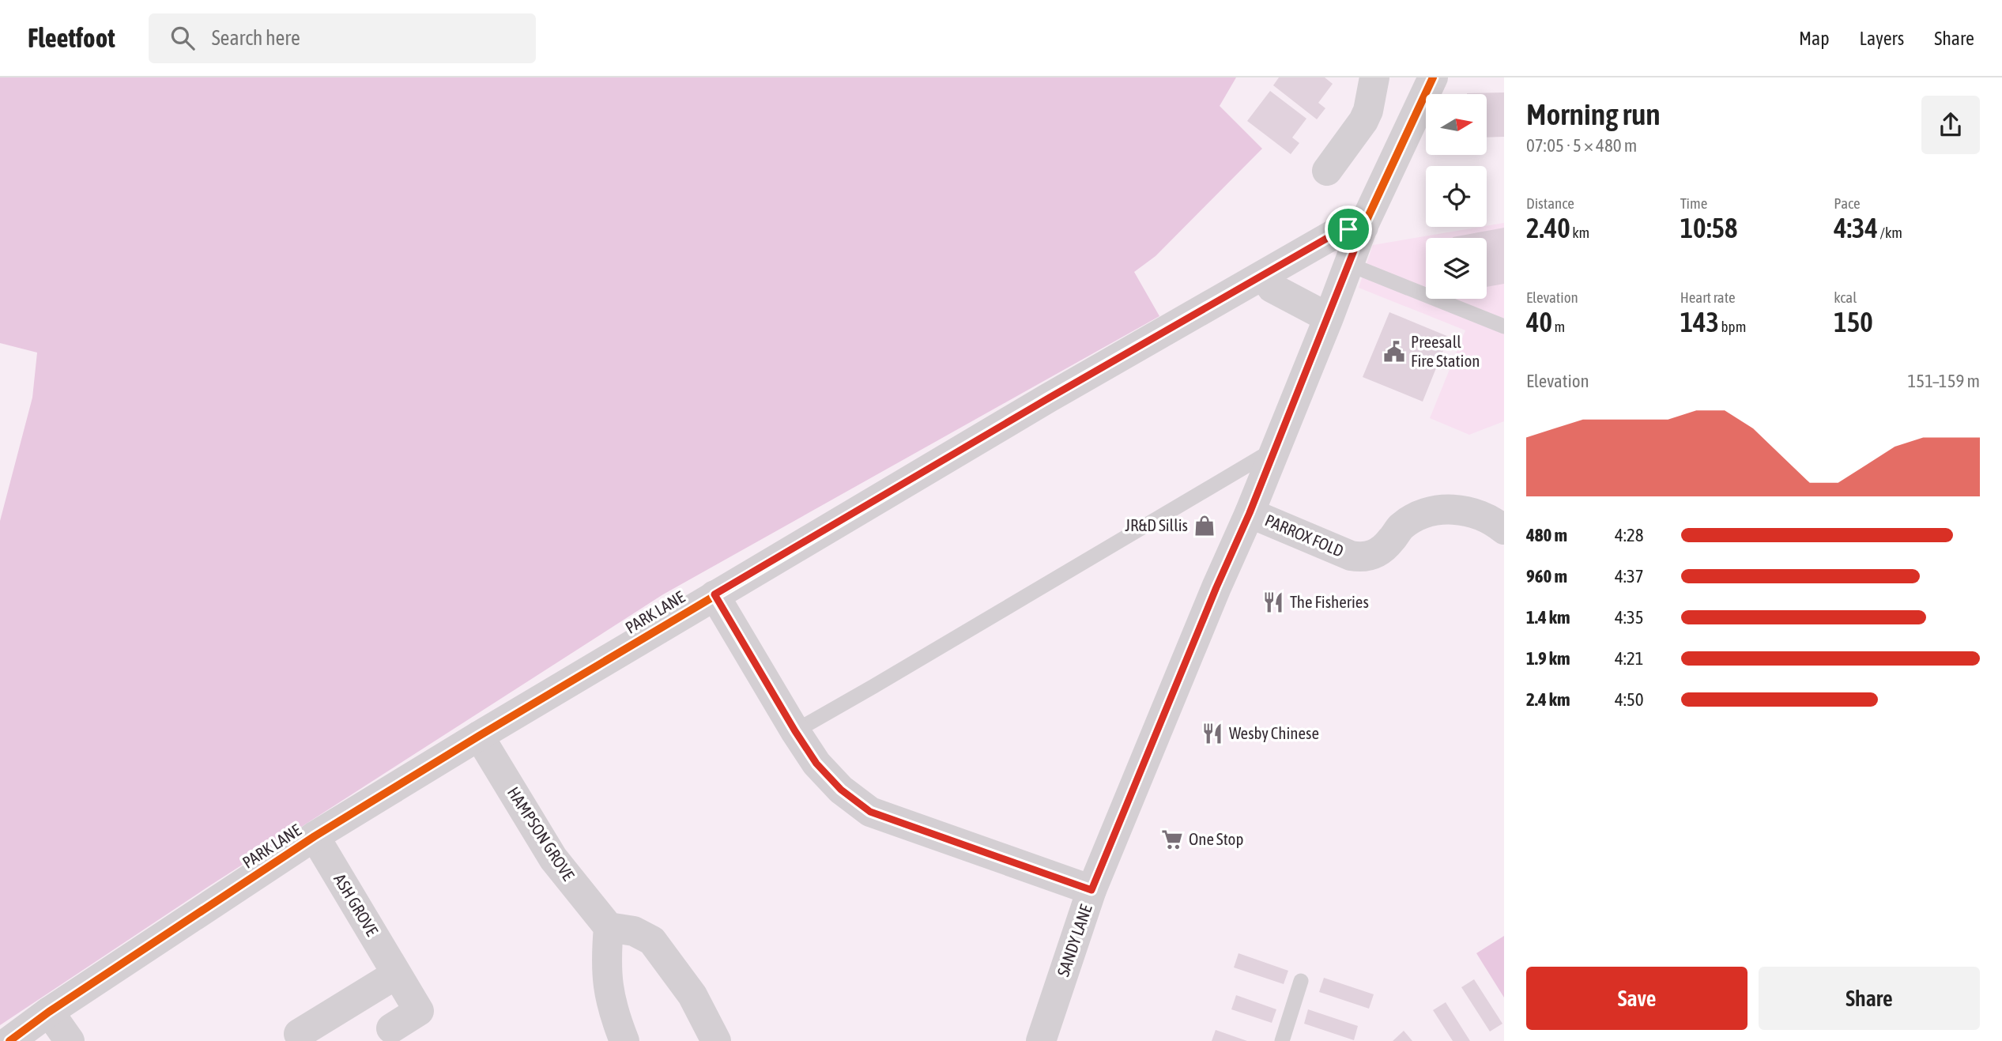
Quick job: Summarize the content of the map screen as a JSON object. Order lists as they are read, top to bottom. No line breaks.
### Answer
{"streets":{"main road":["PARROX FOLD","PARK LANE","HAMPSON GROVE","ASH GROVE","SANDY LANE"]},"crossings":[["PARROX FOLD","SANDY LANE"],["PARK LANE","HAMPSON GROVE"],["PARK LANE","ASH GROVE"],["PARK LANE","SANDY LANE"]],"places":{"public building":["Preesall Fire Station"],"shop":["JR&D Sillis"],"restaurant":["The Fisheries","Wesby Chinese"],"supermarket":["One Stop"]},"north":"right","page":{"header":"Fleetfoot","search":"Search here","nav":["Map","Layers","Share"],"heading":["Morning run","07:05 · 5 × 480 m"],"stats":[["Distance","2.40 km"],["Time","10:58"],["Pace","4:34 /km"],["Elevation","40 m"],["Heart rate","143 bpm"],["kcal","150"]],"chart":["Elevation","151–159 m"],"list":[{"name":"480 m","note":"4:28"},{"name":"960 m","note":"4:37"},{"name":"1.4 km","note":"4:35"},{"name":"1.9 km","note":"4:21"},{"name":"2.4 km","note":"4:50"}],"buttons":["Save","Share"]}}
